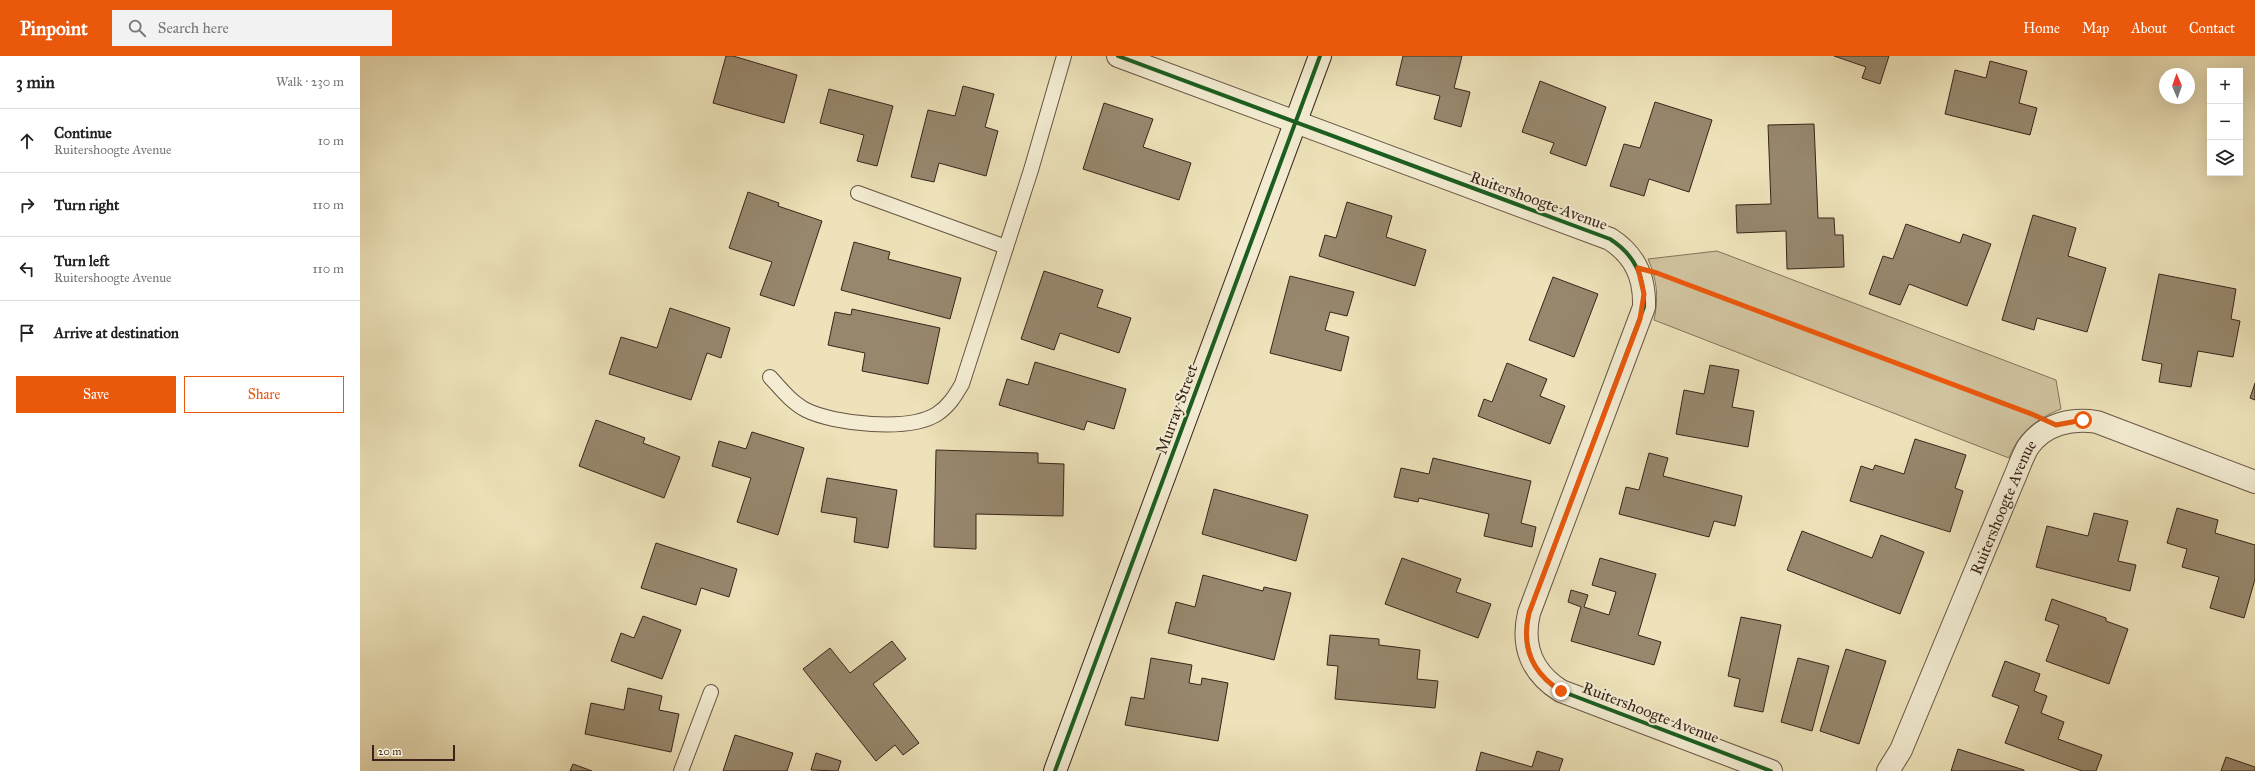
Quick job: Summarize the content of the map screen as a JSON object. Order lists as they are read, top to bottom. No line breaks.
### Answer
{"streets":{"street":["Ruitershoogte Avenue","Murray Street"]},"crossings":[["Ruitershoogte Avenue","Murray Street"]],"scale_bar":"20 m","north":"top","page":{"header":"Pinpoint","search":"Search here","nav":["Home","Map","About","Contact"],"heading":["3 min","Walk · 230 m"],"map_buttons":["+","−"],"list":[["Continue","Ruitershoogte Avenue","10 m"],["Turn right","110 m"],["Turn left","Ruitershoogte Avenue","110 m"],"Arrive at destination"],"buttons":["Save","Share"],"scale":"20 m"}}
